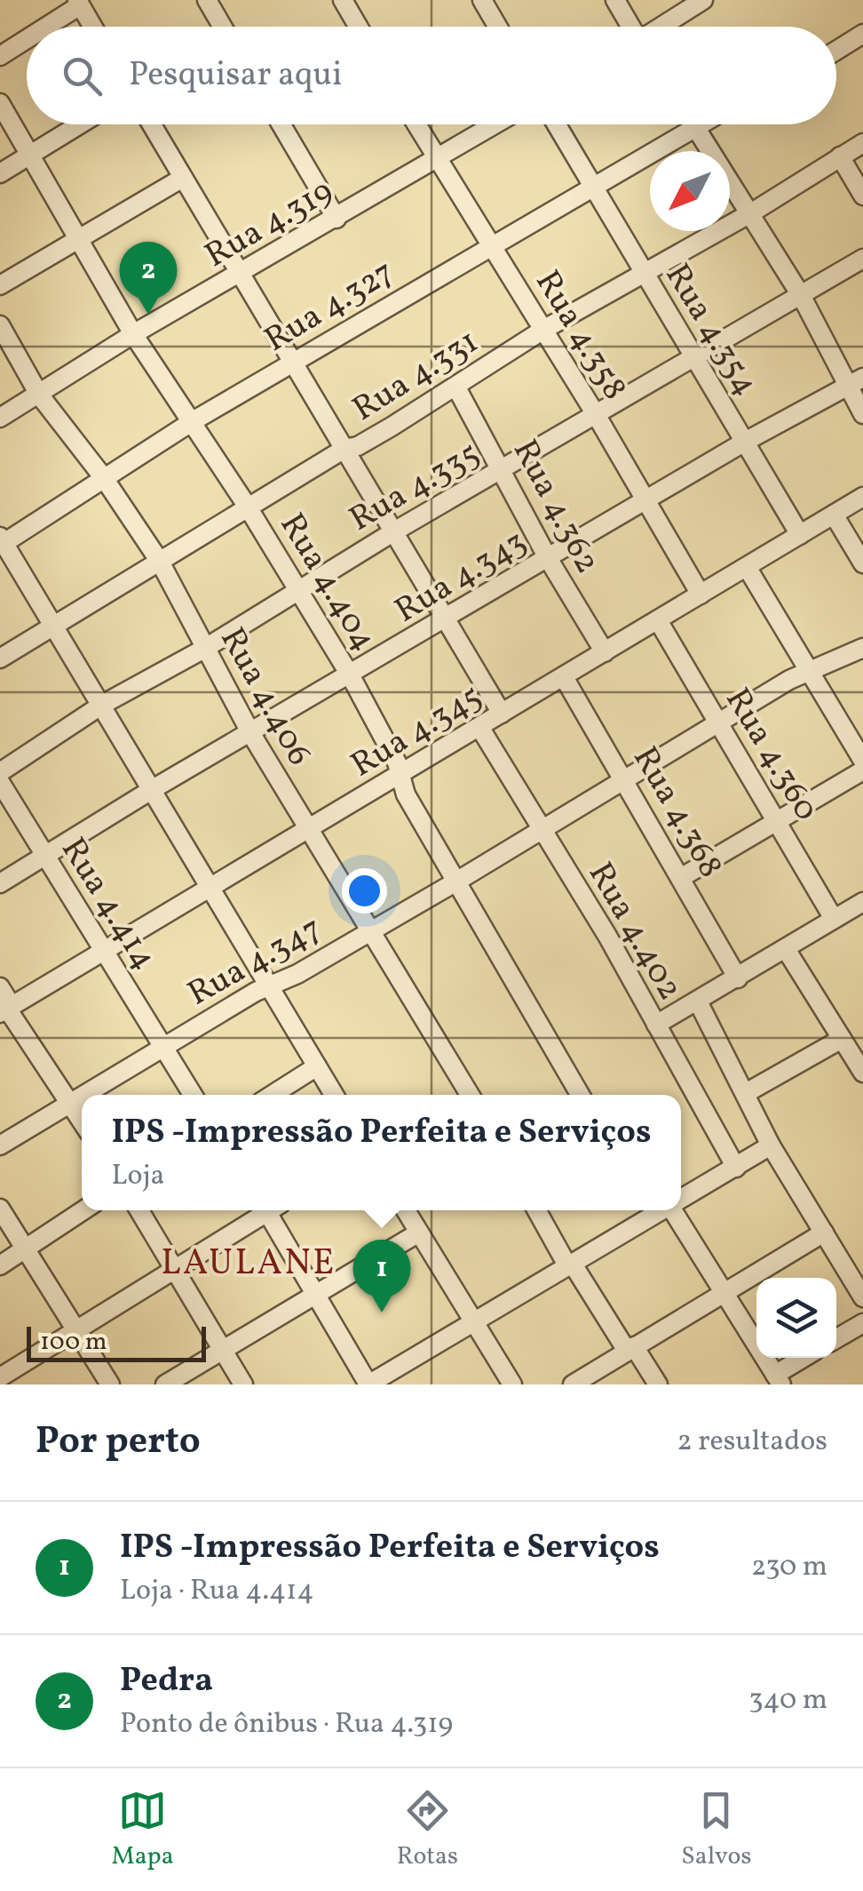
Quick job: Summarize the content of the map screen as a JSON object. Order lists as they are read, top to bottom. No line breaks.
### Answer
{"streets":{"street":["Rua 4.319","Rua 4.327","Rua 4.354","Rua 4.358","Rua 4.331","Rua 4.335","Rua 4.362","Rua 4.343","Rua 4.404","Rua 4.406","Rua 4.345","Rua 4.360","Rua 4.368","Rua 4.414","Rua 4.402","Rua 4.347"]},"crossings":[["Rua 4.319","Rua 4.358"],["Rua 4.319","Rua 4.404"],["Rua 4.319","Rua 4.406"],["Rua 4.327","Rua 4.354"],["Rua 4.327","Rua 4.358"],["Rua 4.327","Rua 4.404"],["Rua 4.327","Rua 4.406"],["Rua 4.354","Rua 4.331"],["Rua 4.354","Rua 4.335"],["Rua 4.354","Rua 4.343"],["Rua 4.354","Rua 4.345"],["Rua 4.358","Rua 4.331"],["Rua 4.358","Rua 4.335"],["Rua 4.358","Rua 4.343"],["Rua 4.358","Rua 4.345"],["Rua 4.331","Rua 4.362"],["Rua 4.331","Rua 4.404"],["Rua 4.331","Rua 4.406"],["Rua 4.335","Rua 4.362"],["Rua 4.335","Rua 4.404"],["Rua 4.335","Rua 4.406"],["Rua 4.362","Rua 4.343"],["Rua 4.362","Rua 4.345"],["Rua 4.343","Rua 4.404"],["Rua 4.343","Rua 4.406"],["Rua 4.343","Rua 4.414"],["Rua 4.404","Rua 4.345"],["Rua 4.404","Rua 4.347"],["Rua 4.406","Rua 4.345"],["Rua 4.406","Rua 4.347"],["Rua 4.345","Rua 4.360"],["Rua 4.345","Rua 4.368"],["Rua 4.345","Rua 4.414"],["Rua 4.345","Rua 4.402"],["Rua 4.368","Rua 4.347"],["Rua 4.414","Rua 4.347"],["Rua 4.402","Rua 4.347"]],"districts":["LAULANE"],"scale_bar":"100 m","north":"bottom left","page":{"search":"Pesquisar aqui","pins":["2","1"],"popup":["IPS -Impressão Perfeita e Serviços","Loja"],"scale":"100 m","heading":["Por perto","2 resultados"],"list":[{"mark":"1","name":"IPS -Impressão Perfeita e Serviços","note":"Loja · Rua 4.414","value":"230 m"},{"mark":"2","name":"Pedra","note":"Ponto de ônibus · Rua 4.319","value":"340 m"}],"nav":["Mapa","Rotas","Salvos"]}}
